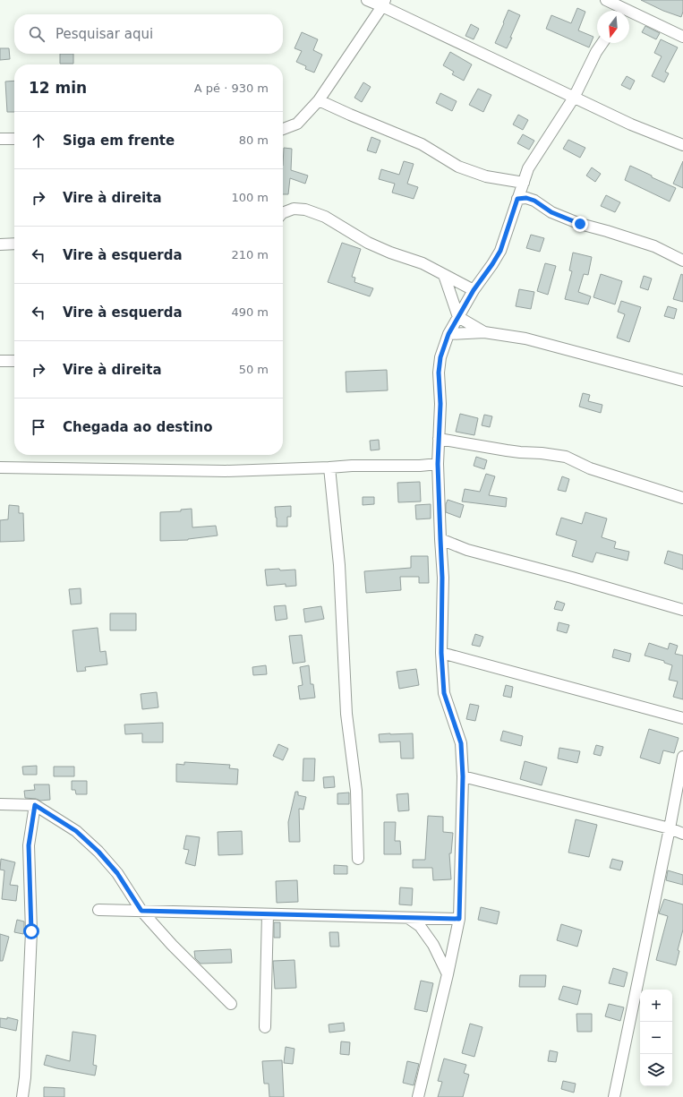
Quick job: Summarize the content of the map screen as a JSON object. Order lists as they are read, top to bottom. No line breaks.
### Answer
{"north":"bottom","page":{"search":"Pesquisar aqui","heading":["12 min","A pé · 930 m"],"list":[["Siga em frente","80 m"],["Vire à direita","100 m"],["Vire à esquerda","210 m"],["Vire à esquerda","490 m"],["Vire à direita","50 m"],"Chegada ao destino"],"map_buttons":["+","−"]}}
